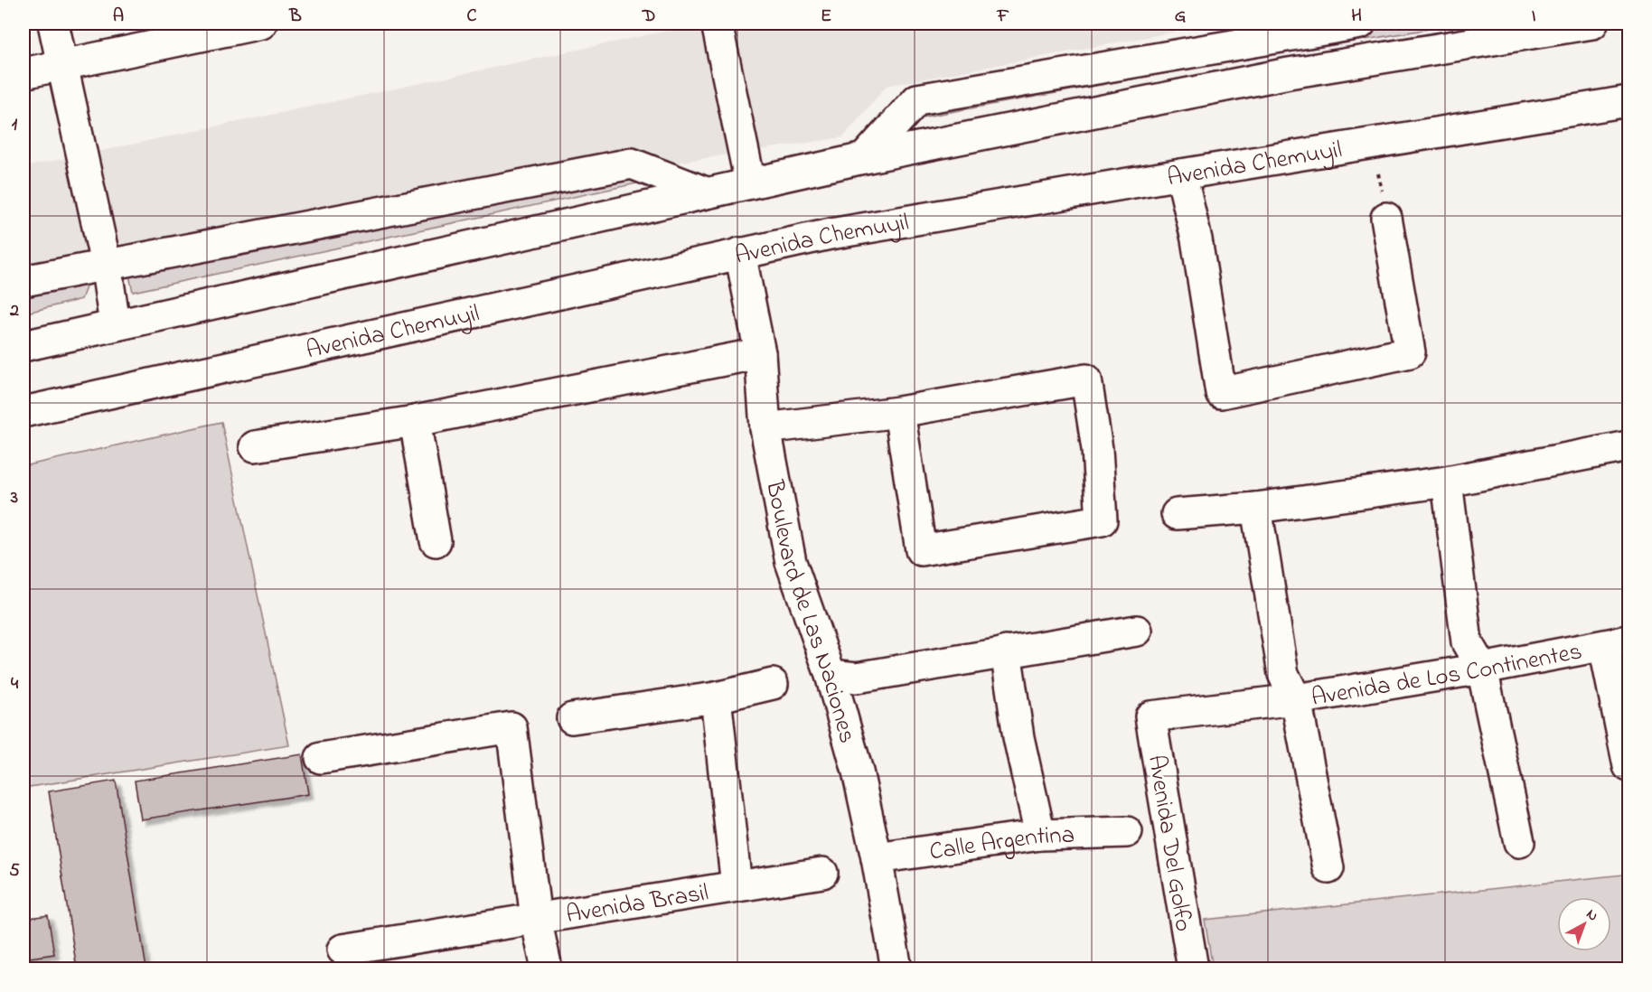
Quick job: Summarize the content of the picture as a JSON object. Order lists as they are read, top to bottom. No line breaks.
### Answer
{"streets":{"street":["Avenida Chemuyil","Boulevard de Las Naciones","Avenida de Los Continentes","Calle Argentina","Avenida Del Golfo","Avenida Brasil"]},"crossings":[["Avenida Chemuyil","Boulevard de Las Naciones"],["Boulevard de Las Naciones","Calle Argentina"],["Avenida de Los Continentes","Avenida Del Golfo"]],"north":"top right","grid":{"columns":["A","B","C","D","E","F","G","H","I"],"rows":["1","2","3","4","5"]}}
